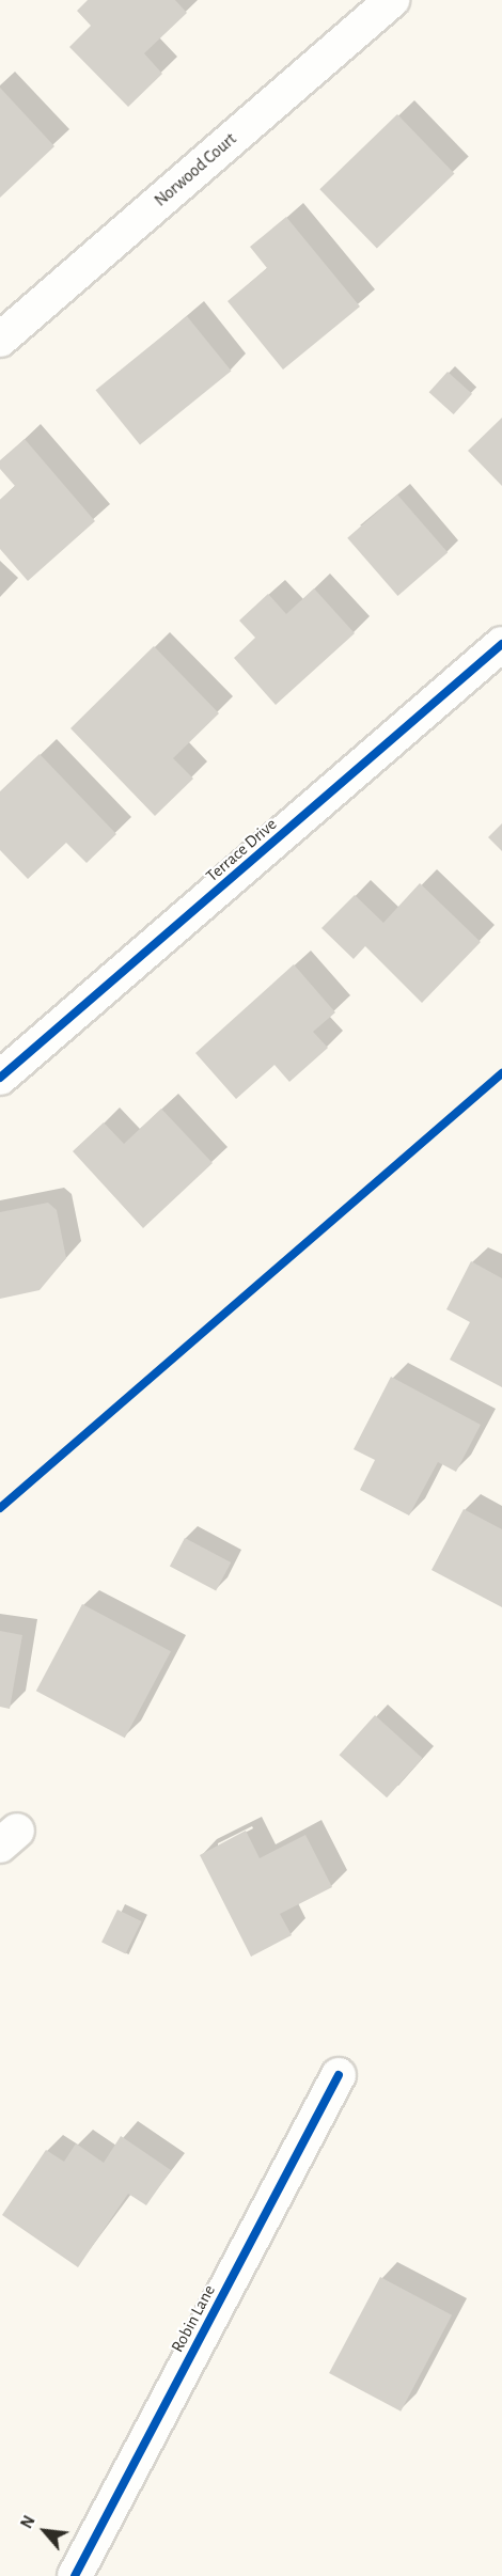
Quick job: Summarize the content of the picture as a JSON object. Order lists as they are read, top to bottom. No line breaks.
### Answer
{"streets":{"street":["Norwood Court","Terrace Drive","Robin Lane"]},"north":"top left"}
